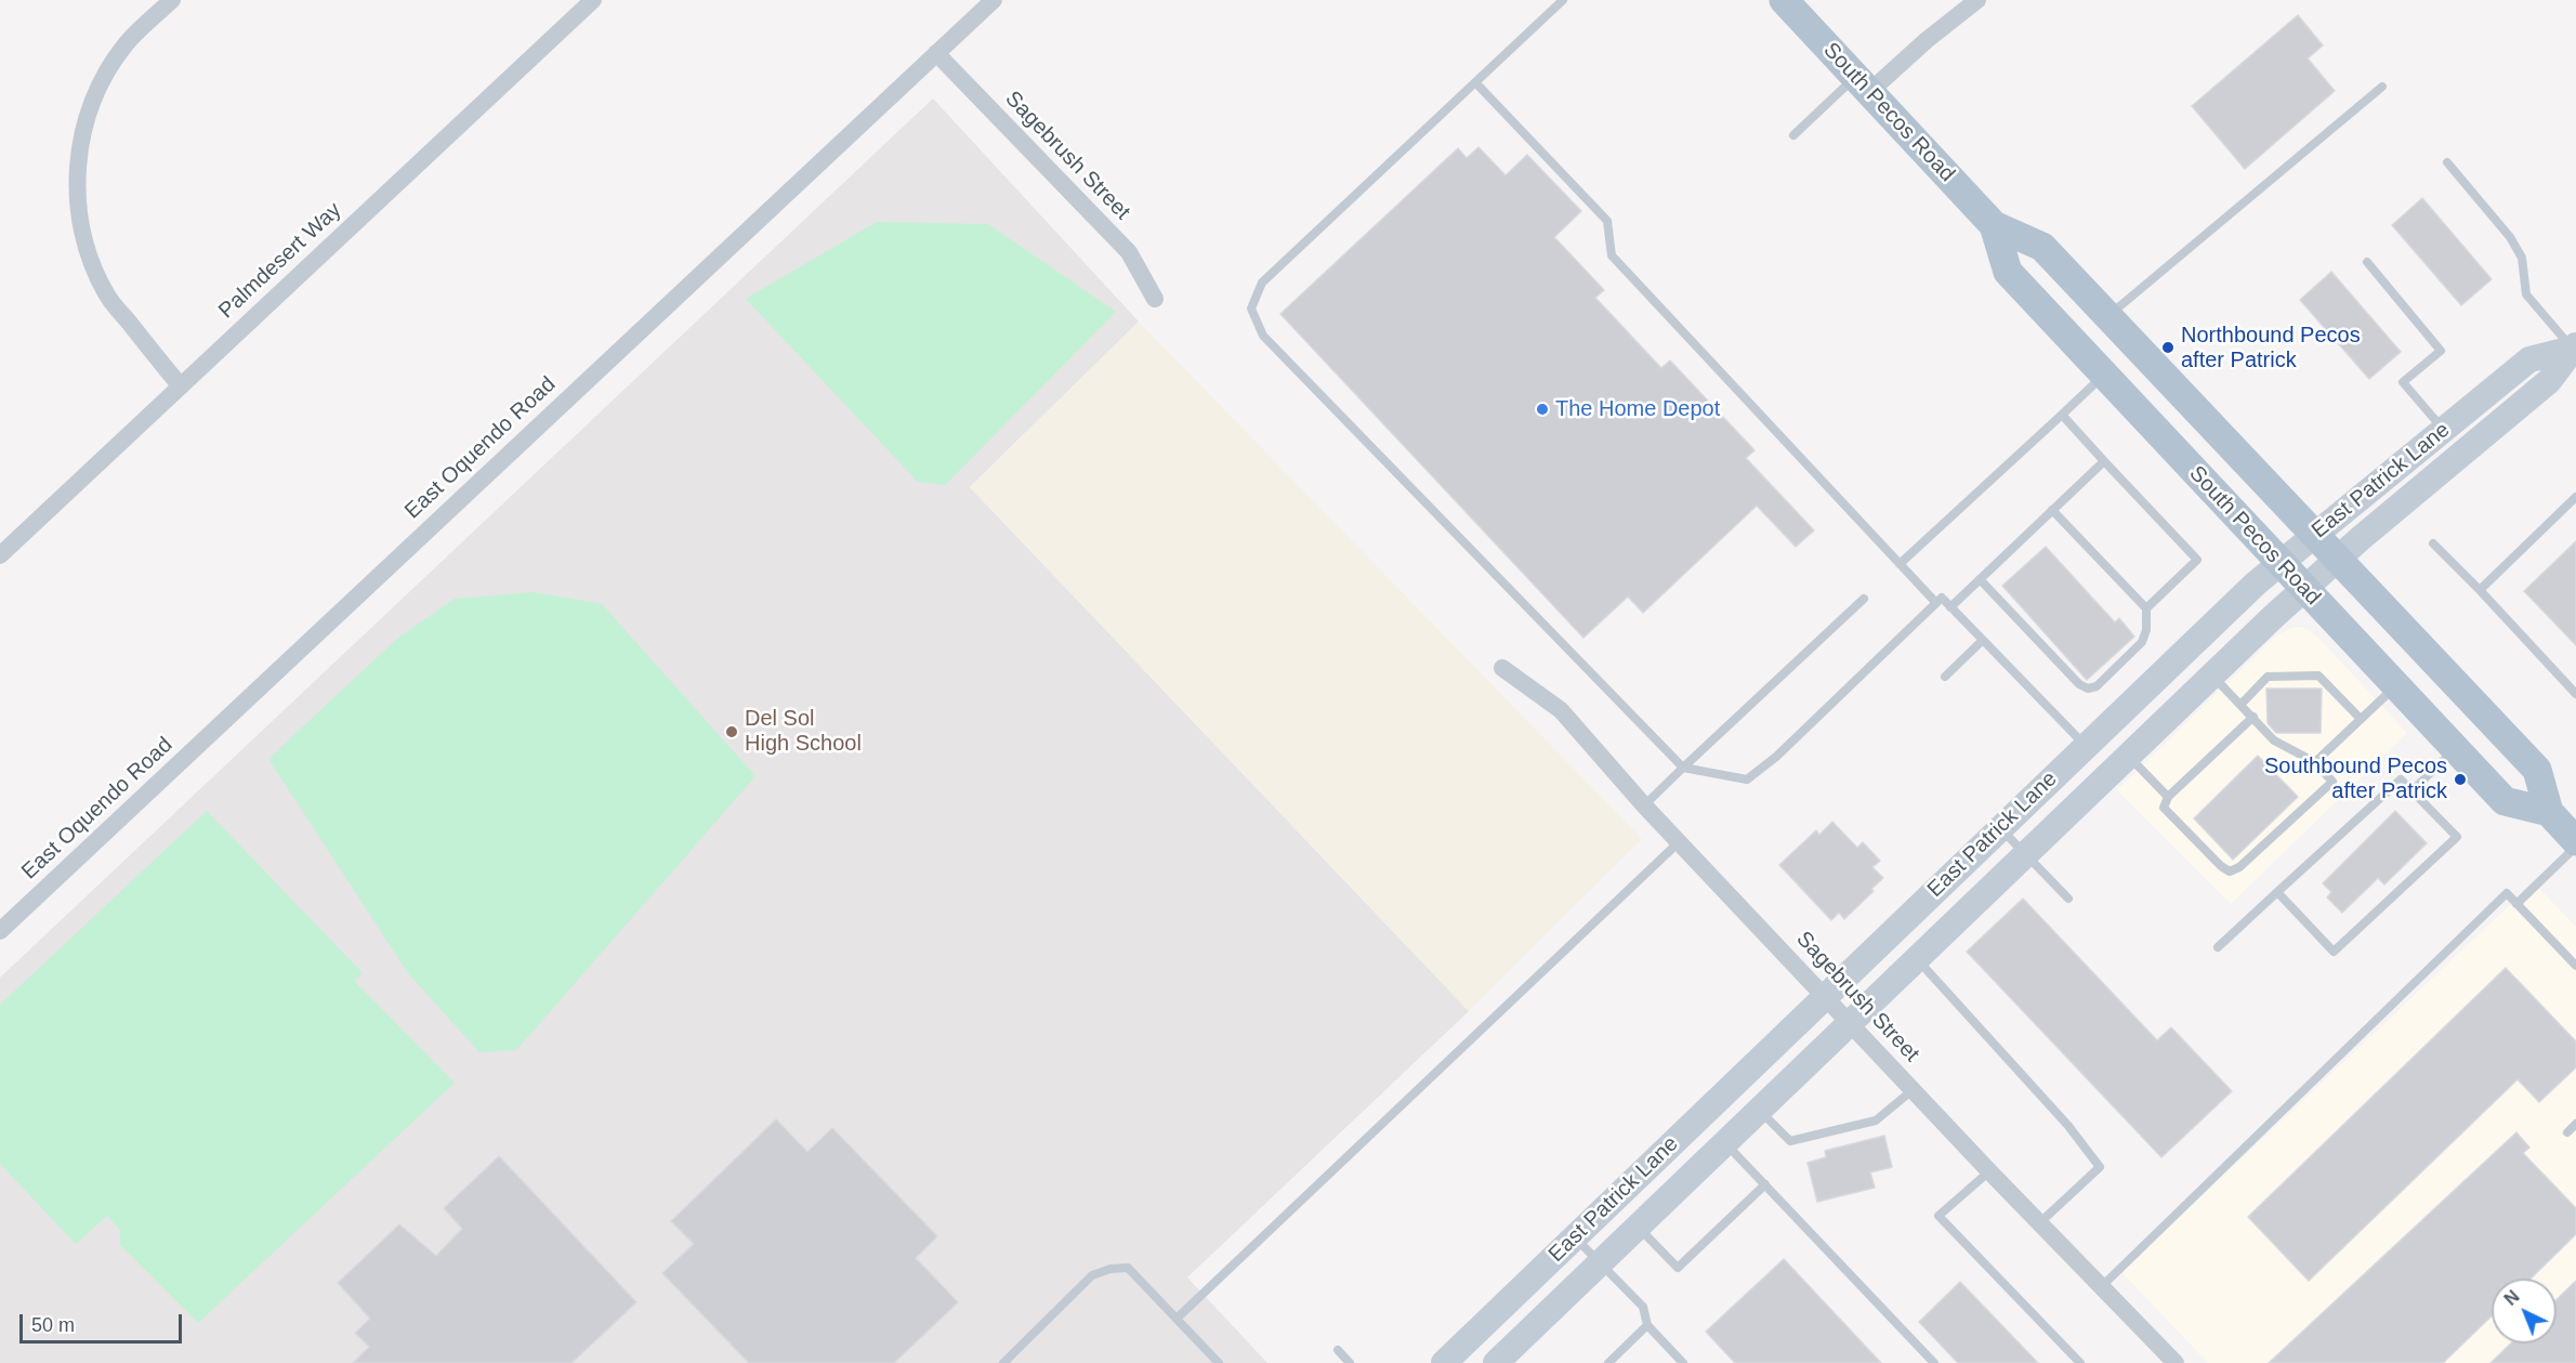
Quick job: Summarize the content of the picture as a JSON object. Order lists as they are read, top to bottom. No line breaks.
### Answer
{"streets":{"main road":["South Pecos Road","East Patrick Lane"],"street":["Sagebrush Street","Palmdesert Way","East Oquendo Road"]},"crossings":[["South Pecos Road","East Patrick Lane"],["Sagebrush Street","East Oquendo Road"],["Sagebrush Street","East Patrick Lane"]],"places":["Northbound Pecos after Patrick","The Home Depot","Del Sol High School","Southbound Pecos after Patrick"],"scale_bar":"50 m","north":"top left"}
